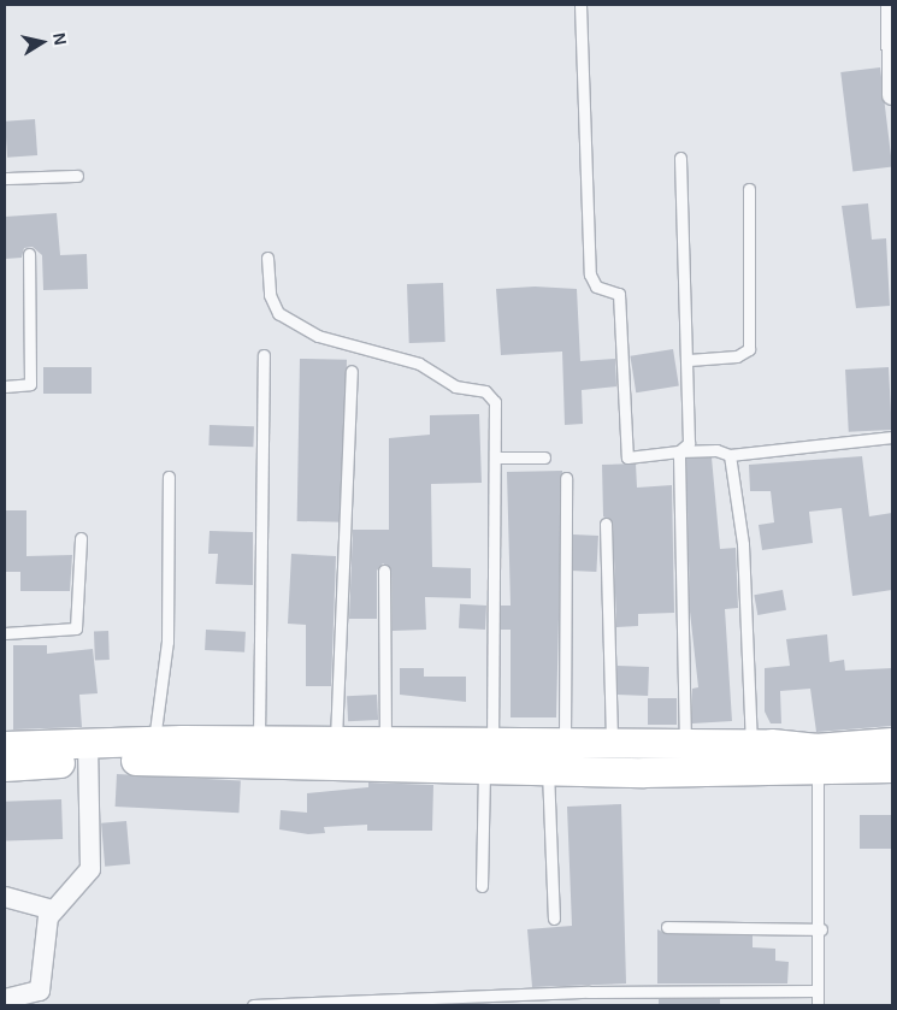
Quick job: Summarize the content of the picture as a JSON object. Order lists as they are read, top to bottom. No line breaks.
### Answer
{"north":"right"}
